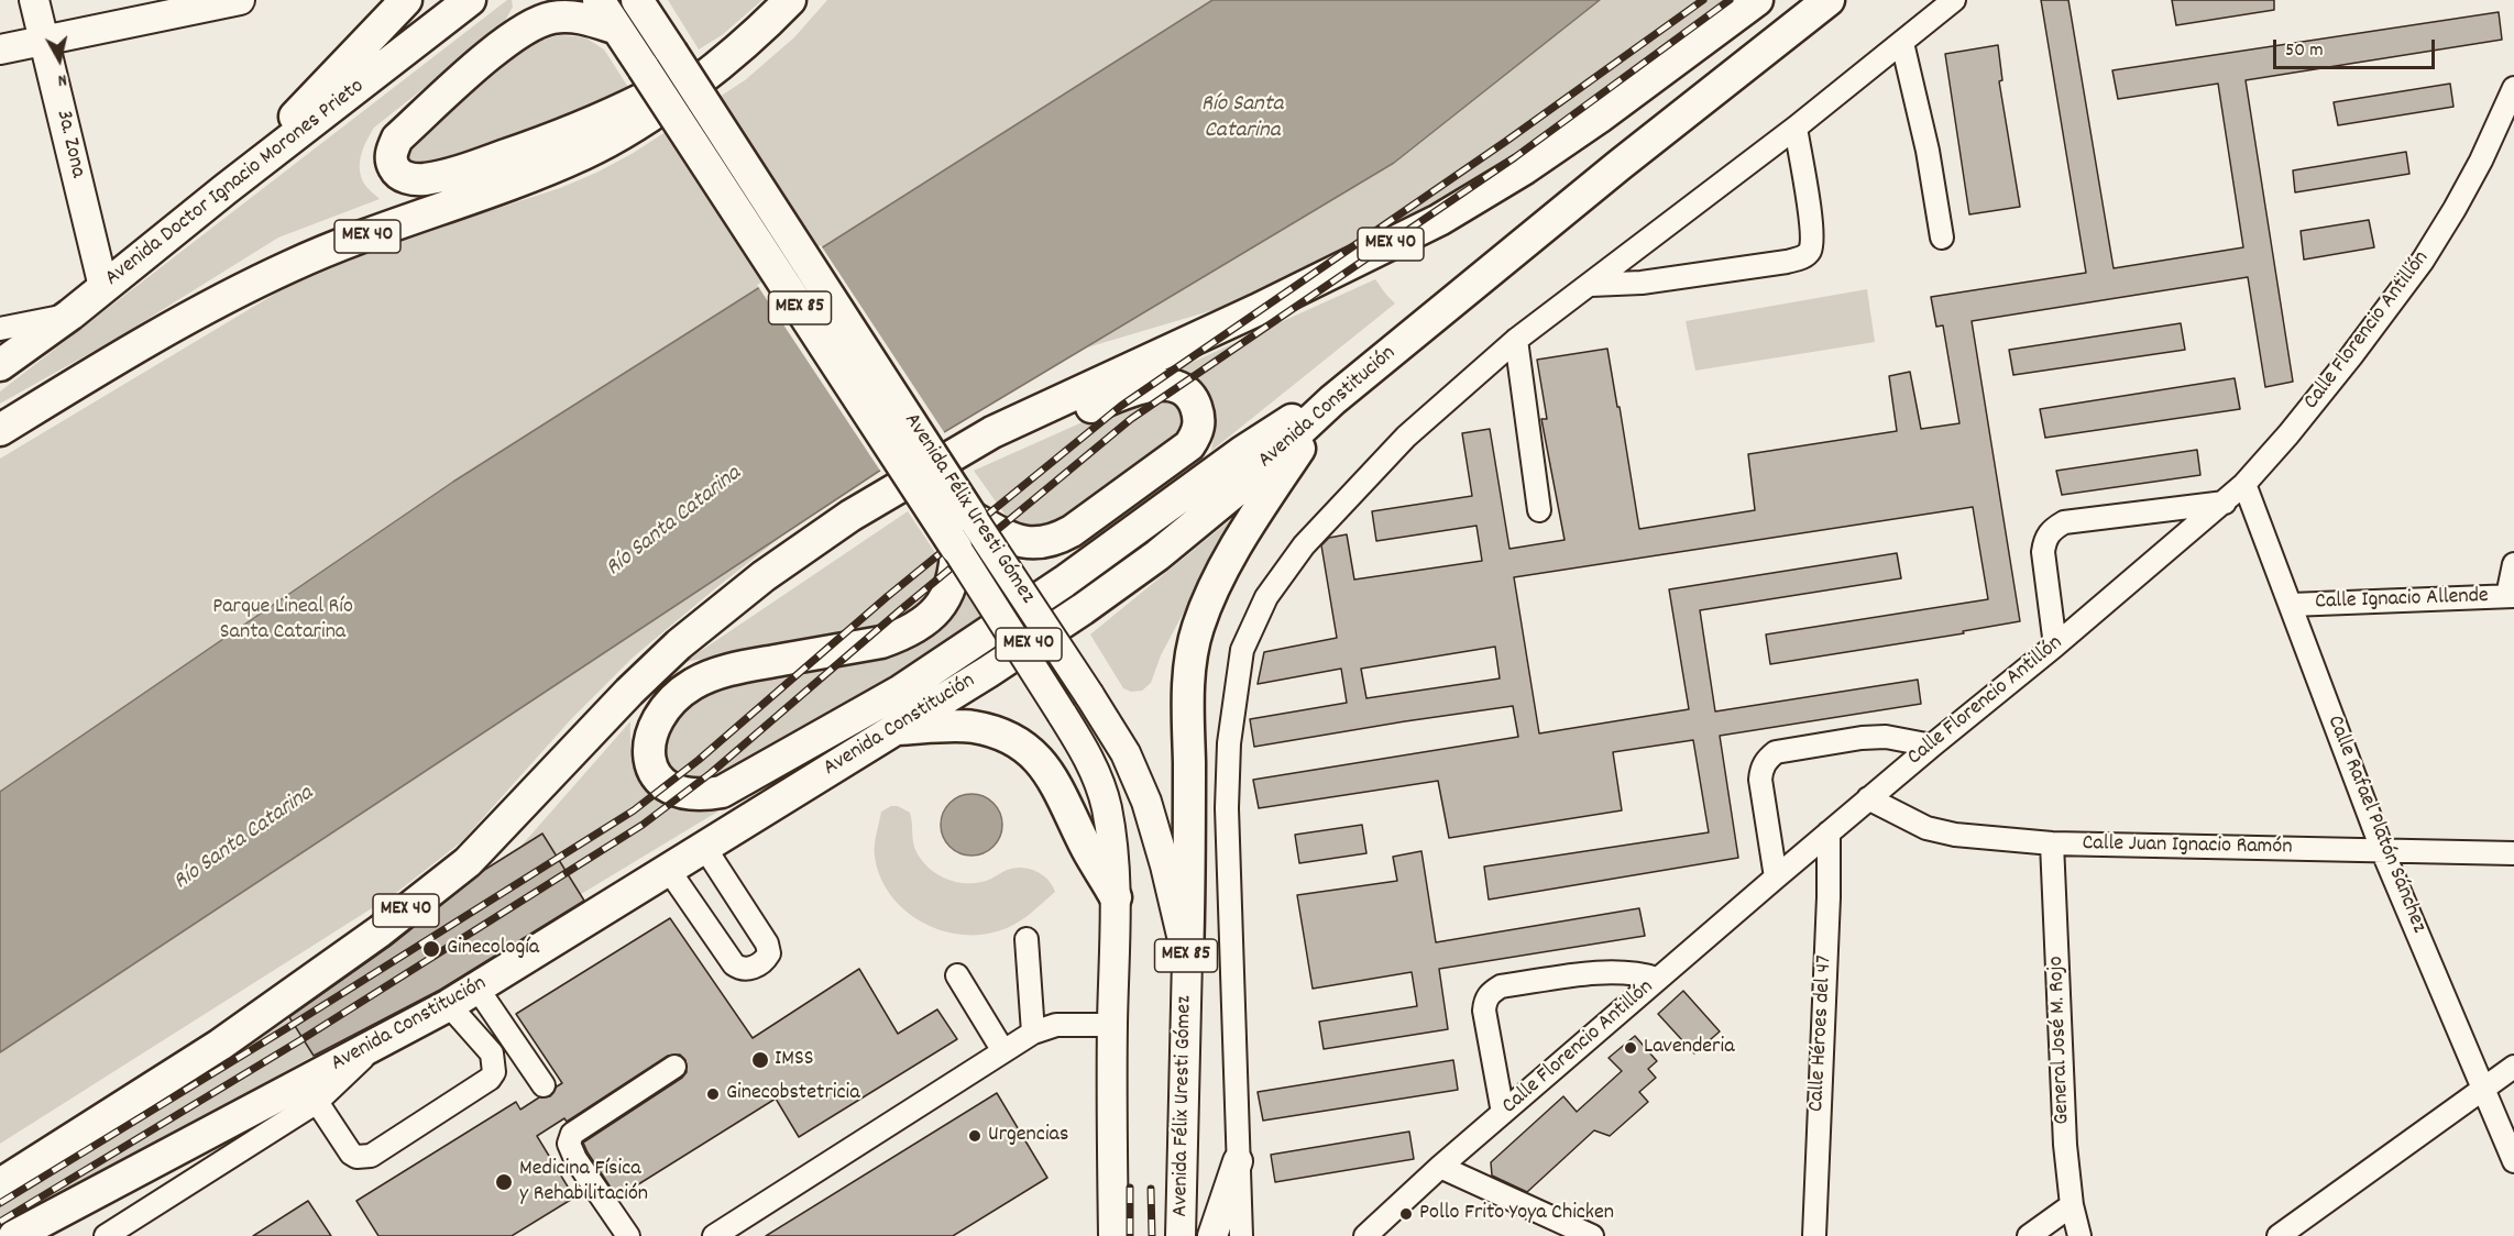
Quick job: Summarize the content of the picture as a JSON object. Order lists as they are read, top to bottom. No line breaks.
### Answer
{"streets":{"highway":["Avenida Doctor Ignacio Morones Prieto","MEX 40","MEX 85","Avenida Constitución","Avenida Félix Uresti Gómez"],"main road":["3a. Zona"],"street":["Calle Florencio Antillón","Calle Ignacio Allende","Calle Rafael Platón Sánchez","Calle Juan Ignacio Ramón","Calle Héroes del 47","General José M. Rojo"]},"crossings":[["3a. Zona","Avenida Doctor Ignacio Morones Prieto"],["MEX 85","Avenida Félix Uresti Gómez"],["Calle Florencio Antillón","Calle Rafael Platón Sánchez"],["Calle Florencio Antillón","Calle Juan Ignacio Ramón"],["Calle Florencio Antillón","Calle Héroes del 47"],["Calle Ignacio Allende","Calle Rafael Platón Sánchez"],["Calle Rafael Platón Sánchez","Calle Juan Ignacio Ramón"],["Calle Juan Ignacio Ramón","General José M. Rojo"]],"water":["Río Santa Catarina"],"parks":["Parque Lineal Río Santa Catarina"],"places":["Ginecología","Lavenderia","IMSS","Ginecobstetricia","Urgencias","Medicina Física y Rehabilitación","Pollo Frito Yoya Chicken"],"scale_bar":"50 m","north":"bottom"}
